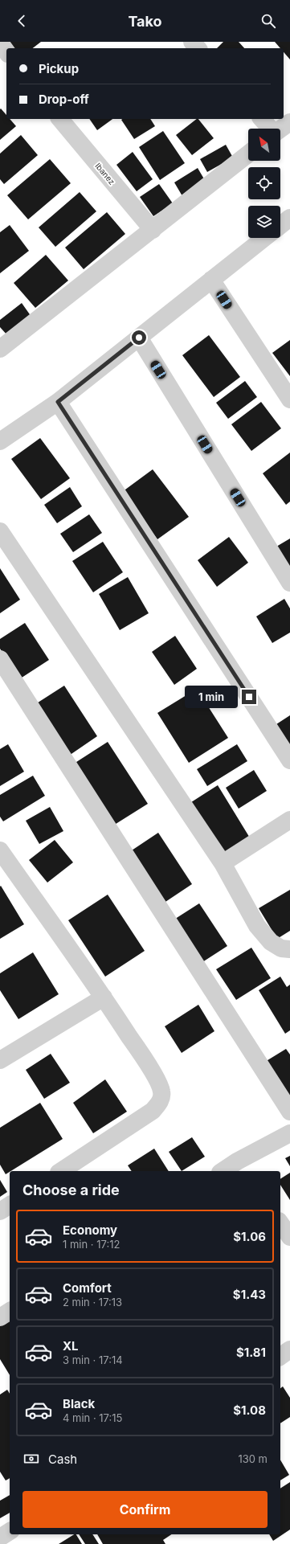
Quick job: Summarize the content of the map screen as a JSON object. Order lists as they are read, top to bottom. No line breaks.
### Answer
{"streets":{"street":["Ibanez"]},"north":"top left","page":{"header":"Tako","banner":["Pickup","Drop-off"],"bubble":"1 min","heading":"Choose a ride","list":[{"name":"Economy","note":"1 min · 17:12","value":"$1.06"},{"name":"Comfort","note":"2 min · 17:13","value":"$1.43"},{"name":"XL","note":"3 min · 17:14","value":"$1.81"},{"name":"Black","note":"4 min · 17:15","value":"$1.08"}],"pay":["Cash","130 m"],"buttons":"Confirm"}}
